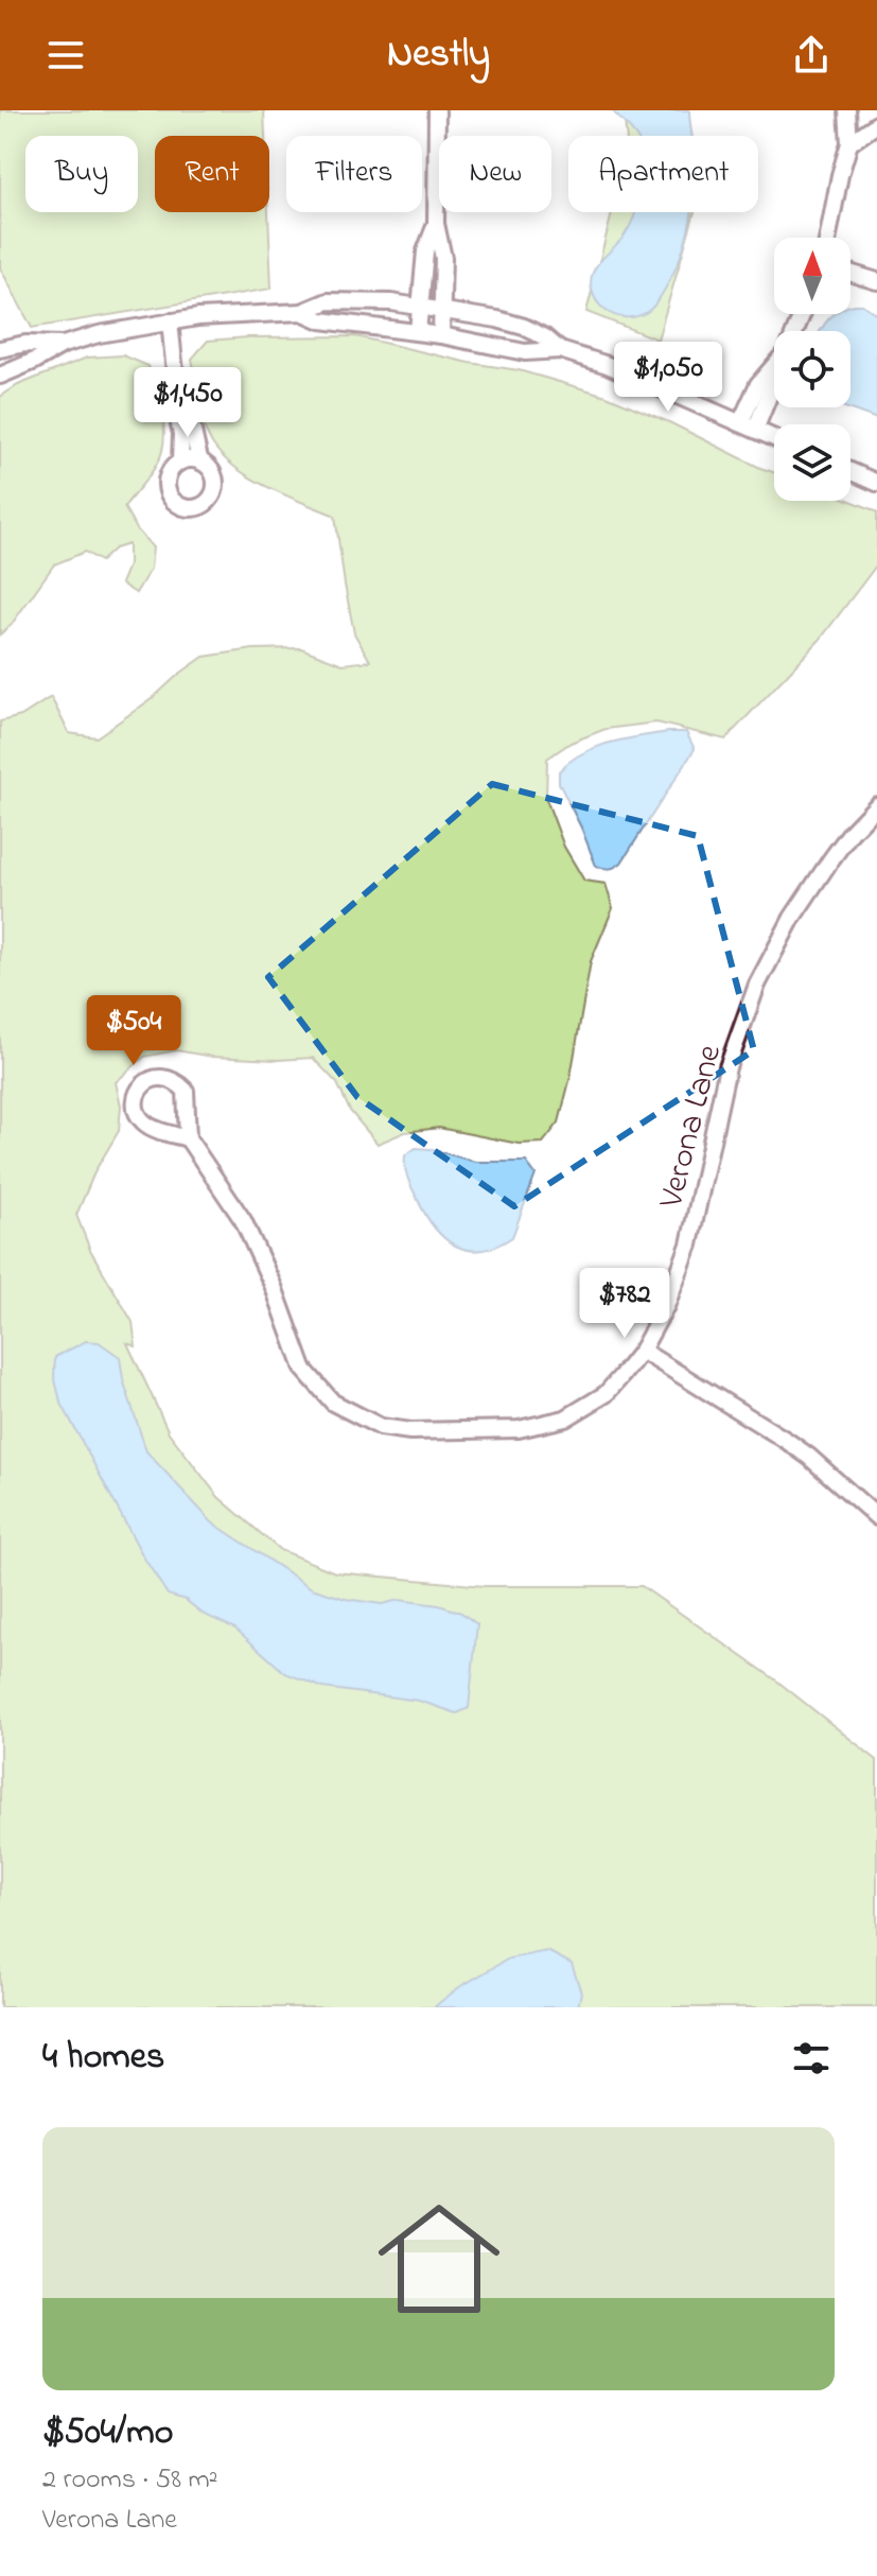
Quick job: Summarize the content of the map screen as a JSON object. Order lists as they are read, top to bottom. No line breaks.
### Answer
{"streets":{"street":["Verona Lane"]},"north":"top","page":{"header":"Nestly","chip":["Buy","Rent","Filters","New","Apartment"],"price":["$1,050","$1,450","$504","$782"],"heading":"4 homes","list":[{"name":"$504/mo","note":"2 rooms · 58 m² · Verona Lane"}]}}
